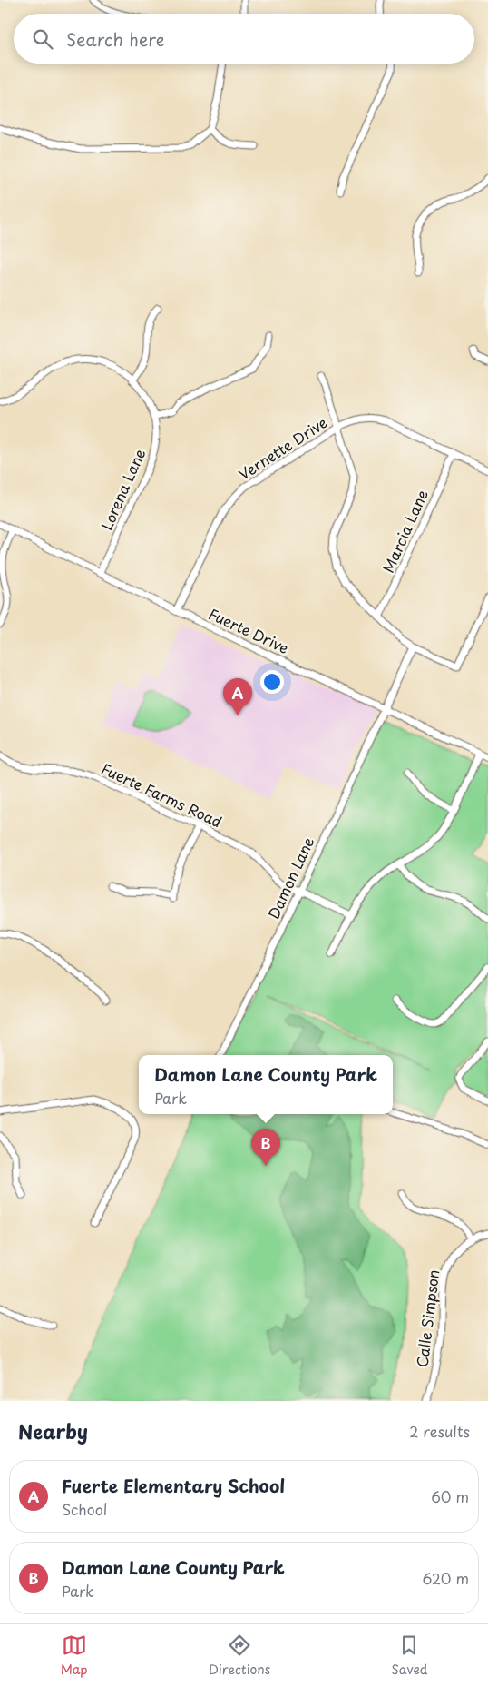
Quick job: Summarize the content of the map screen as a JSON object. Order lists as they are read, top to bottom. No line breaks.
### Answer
{"streets":{"street":["Vernette Drive","Lorena Lane","Marcia Lane","Fuerte Drive","Fuerte Farms Road","Damon Lane","Calle Simpson"]},"crossings":[["Vernette Drive","Marcia Lane"],["Vernette Drive","Fuerte Drive"],["Lorena Lane","Fuerte Drive"],["Fuerte Drive","Damon Lane"],["Fuerte Farms Road","Damon Lane"]],"page":{"search":"Search here","pins":["A","B"],"popup":["Damon Lane County Park","Park"],"heading":["Nearby","2 results"],"list":[{"mark":"A","name":"Fuerte Elementary School","note":"School","value":"60 m"},{"mark":"B","name":"Damon Lane County Park","note":"Park","value":"620 m"}],"nav":["Map","Directions","Saved"]}}
